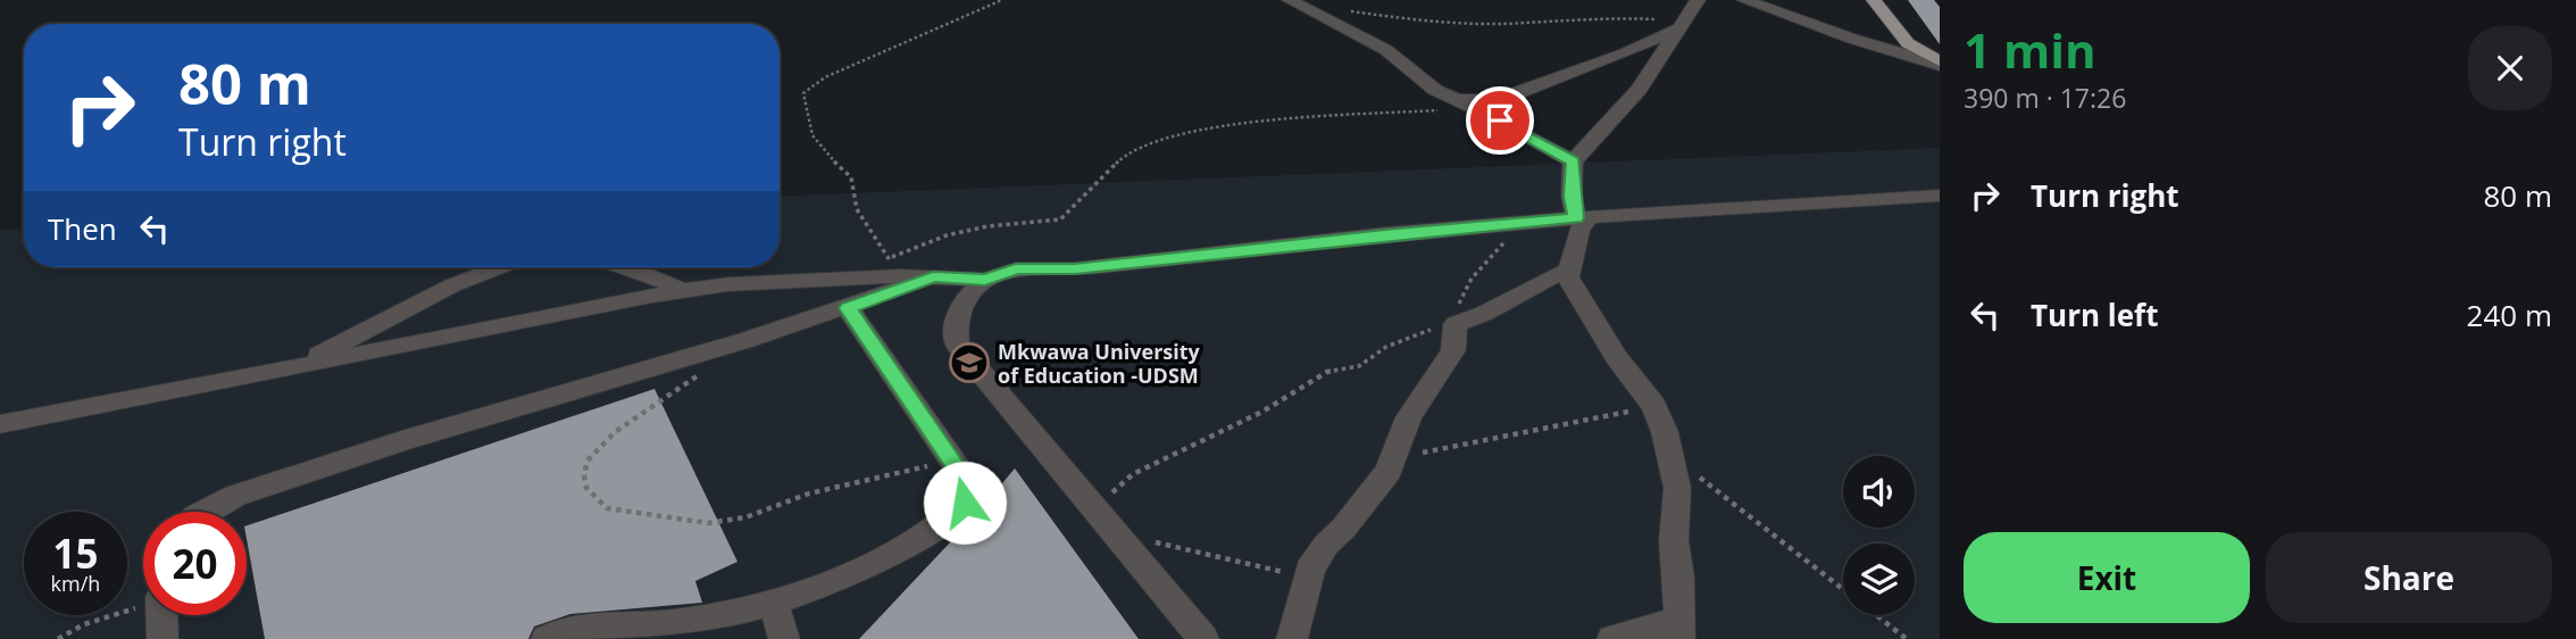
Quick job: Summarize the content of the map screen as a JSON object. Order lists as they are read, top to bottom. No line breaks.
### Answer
{"places":{"school or university":["Mkwawa University of Education -UDSM"]},"page":{"heading":["1 min","390 m · 17:26"],"turn":["80 m","Turn right"],"list":[{"name":"Turn right","value":"80 m"},{"name":"Turn left","value":"240 m"}],"then":"Then","speed":"15 km/h","limit":"20","buttons":["Exit","Share"]}}
